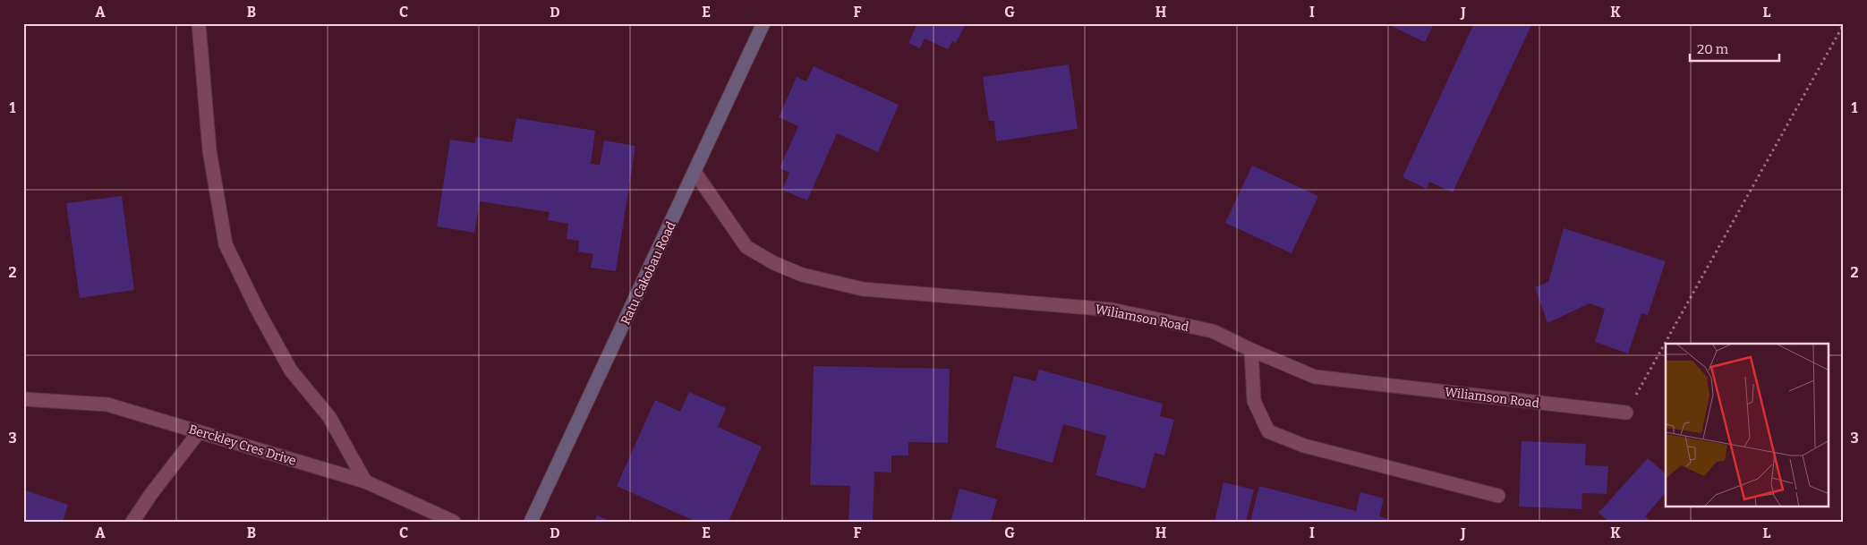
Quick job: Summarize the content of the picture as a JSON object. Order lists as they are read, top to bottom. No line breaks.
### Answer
{"streets":{"main road":["Ratu Cakobau Road"],"street":["Wiliamson Road","Berckley Cres Drive"]},"crossings":[["Ratu Cakobau Road","Wiliamson Road"]],"scale_bar":"20 m","grid":{"columns":["A","B","C","D","E","F","G","H","I","J","K","L"],"rows":["1","2","3"]}}
